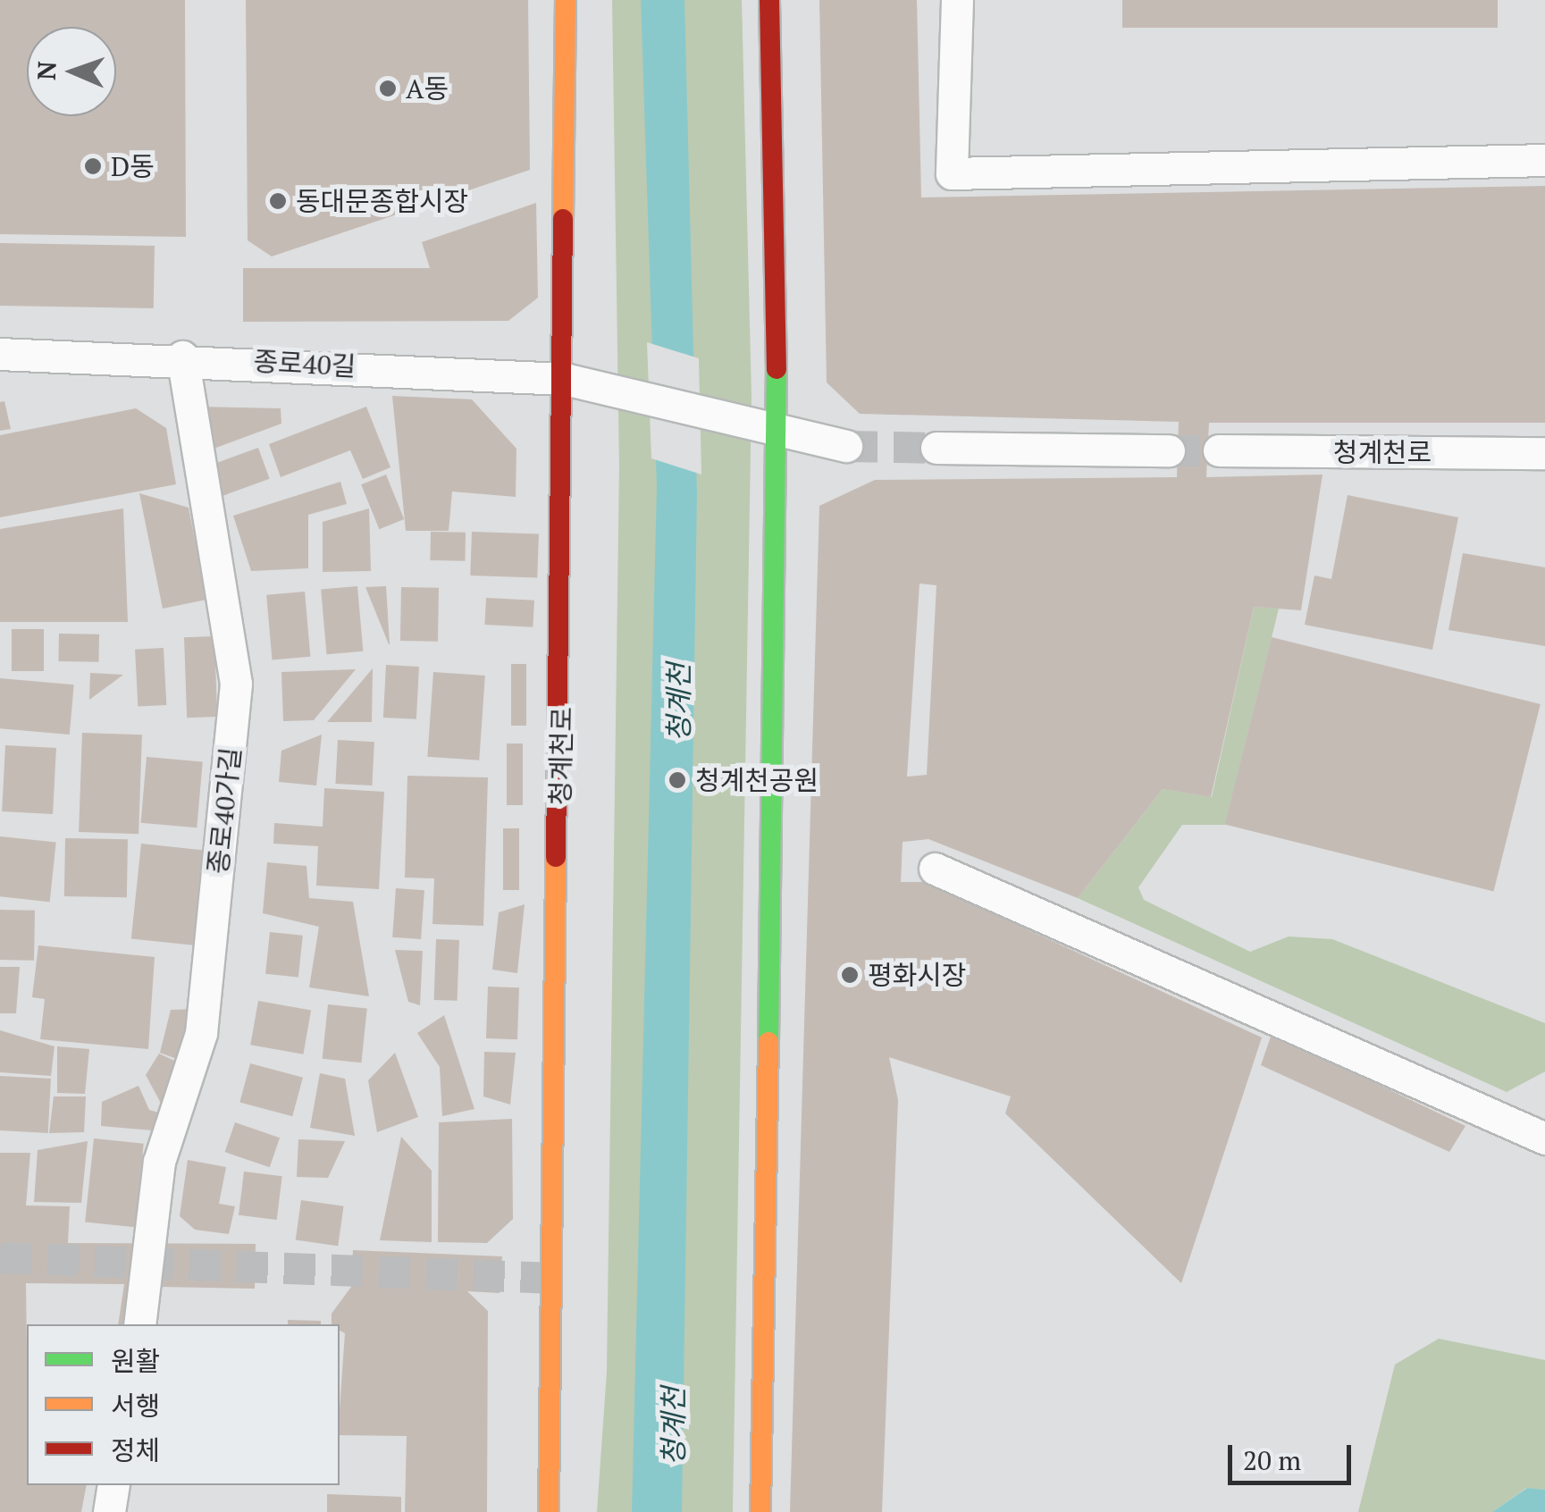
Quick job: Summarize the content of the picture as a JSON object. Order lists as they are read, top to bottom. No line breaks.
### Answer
{"streets":{"main road":["청계천로"],"street":["종로40길","종로40가길"]},"crossings":[["종로40길","청계천로"],["종로40길","종로40가길"]],"water":["청계천"],"places":["A동","D동","동대문종합시장","청계천공원","평화시장"],"legend":["원활","서행","정체"],"scale_bar":"20 m","north":"left"}
